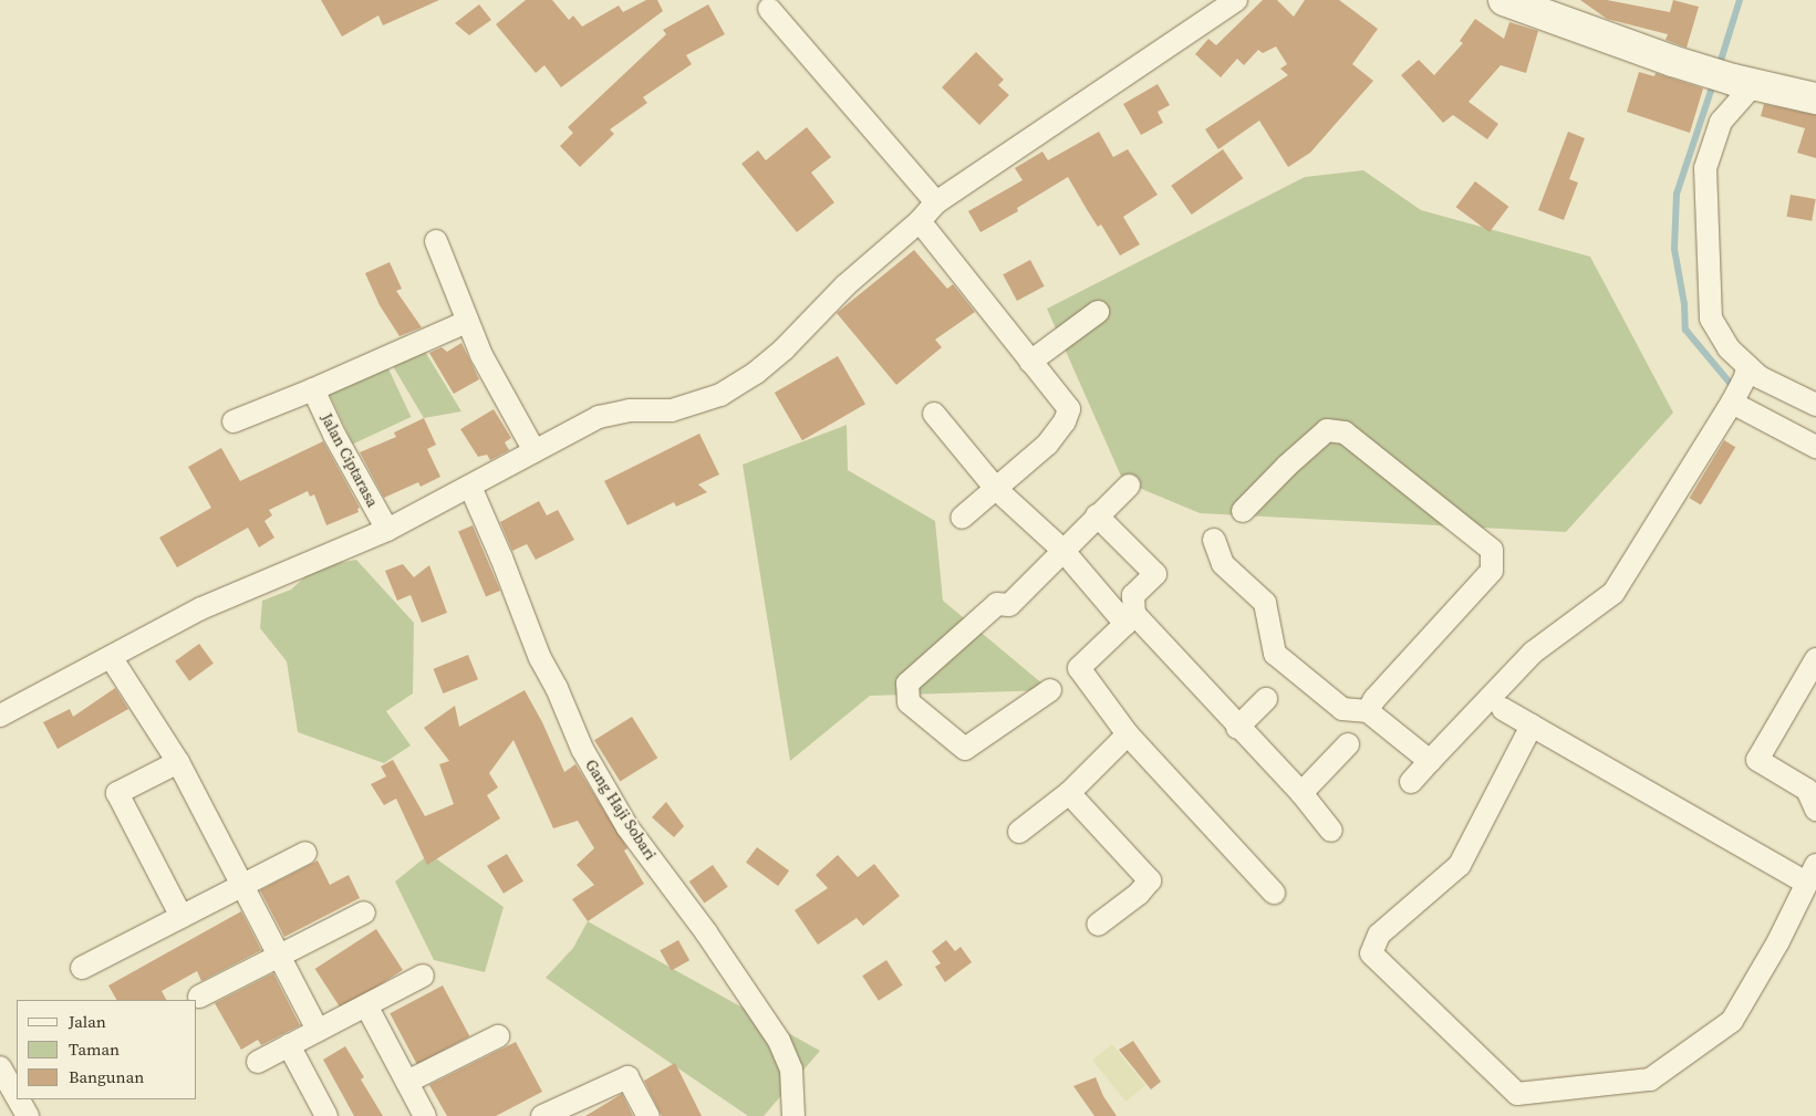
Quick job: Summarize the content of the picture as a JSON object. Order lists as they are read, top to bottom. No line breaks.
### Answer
{"streets":{"street":["Jalan Ciptarasa","Gang Haji Sobari"]},"legend":["Jalan","Taman","Bangunan"]}
